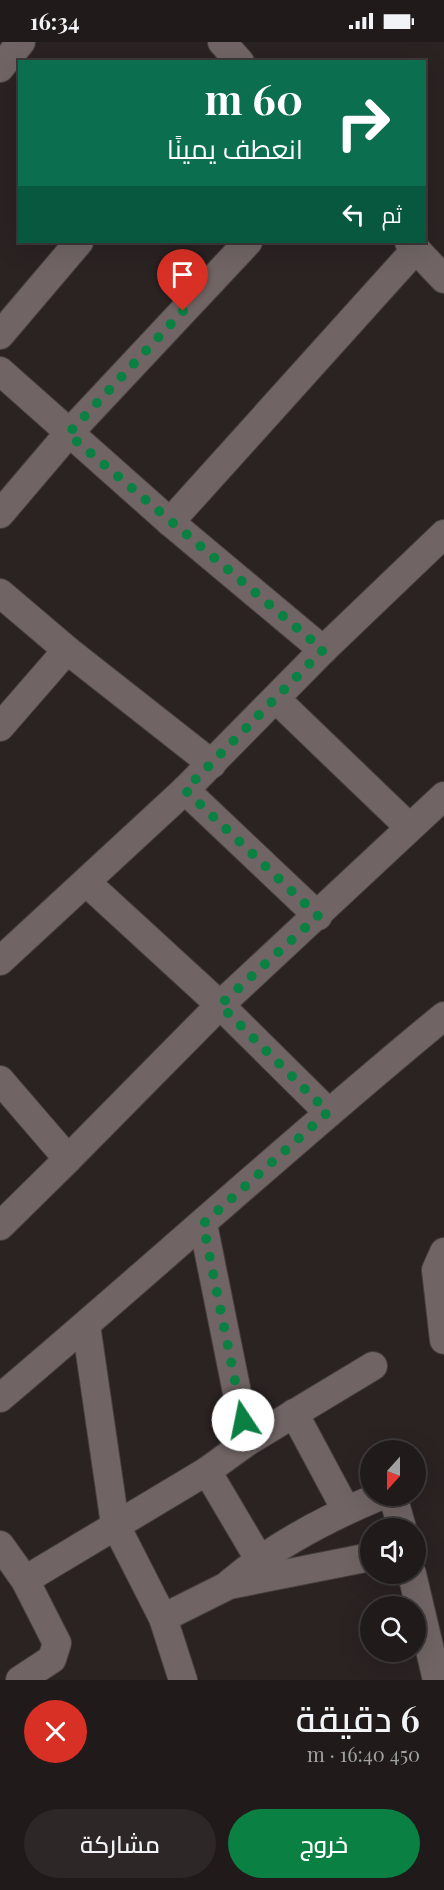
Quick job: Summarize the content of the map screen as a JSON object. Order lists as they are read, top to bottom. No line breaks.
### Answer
{"north":"bottom","page":{"status":"16:34","turn":["60 m","انعطف يمينًا"],"then":"ثم","heading":["6 دقيقة","450 m · 16:40"],"buttons":["خروج","مشاركة"]}}
